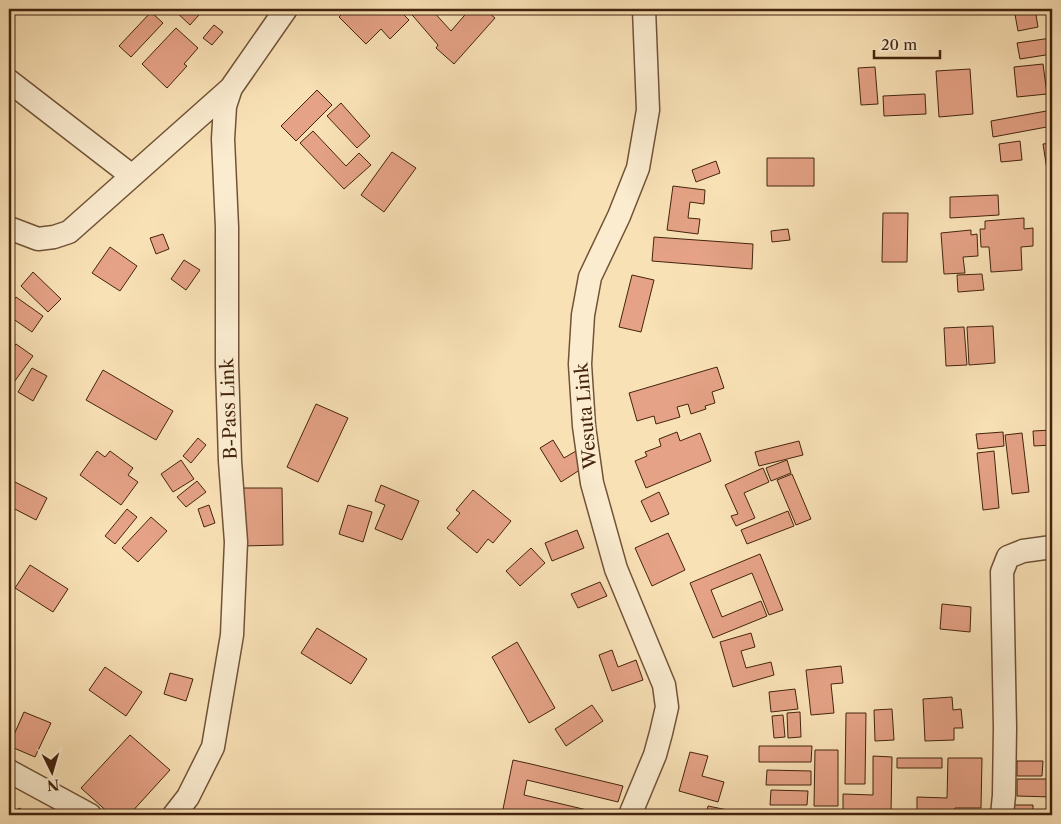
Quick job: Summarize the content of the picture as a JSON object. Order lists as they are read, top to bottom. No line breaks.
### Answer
{"streets":{"street":["B-Pass Link","Wesuta Link"]},"scale_bar":"20 m","north":"bottom"}
